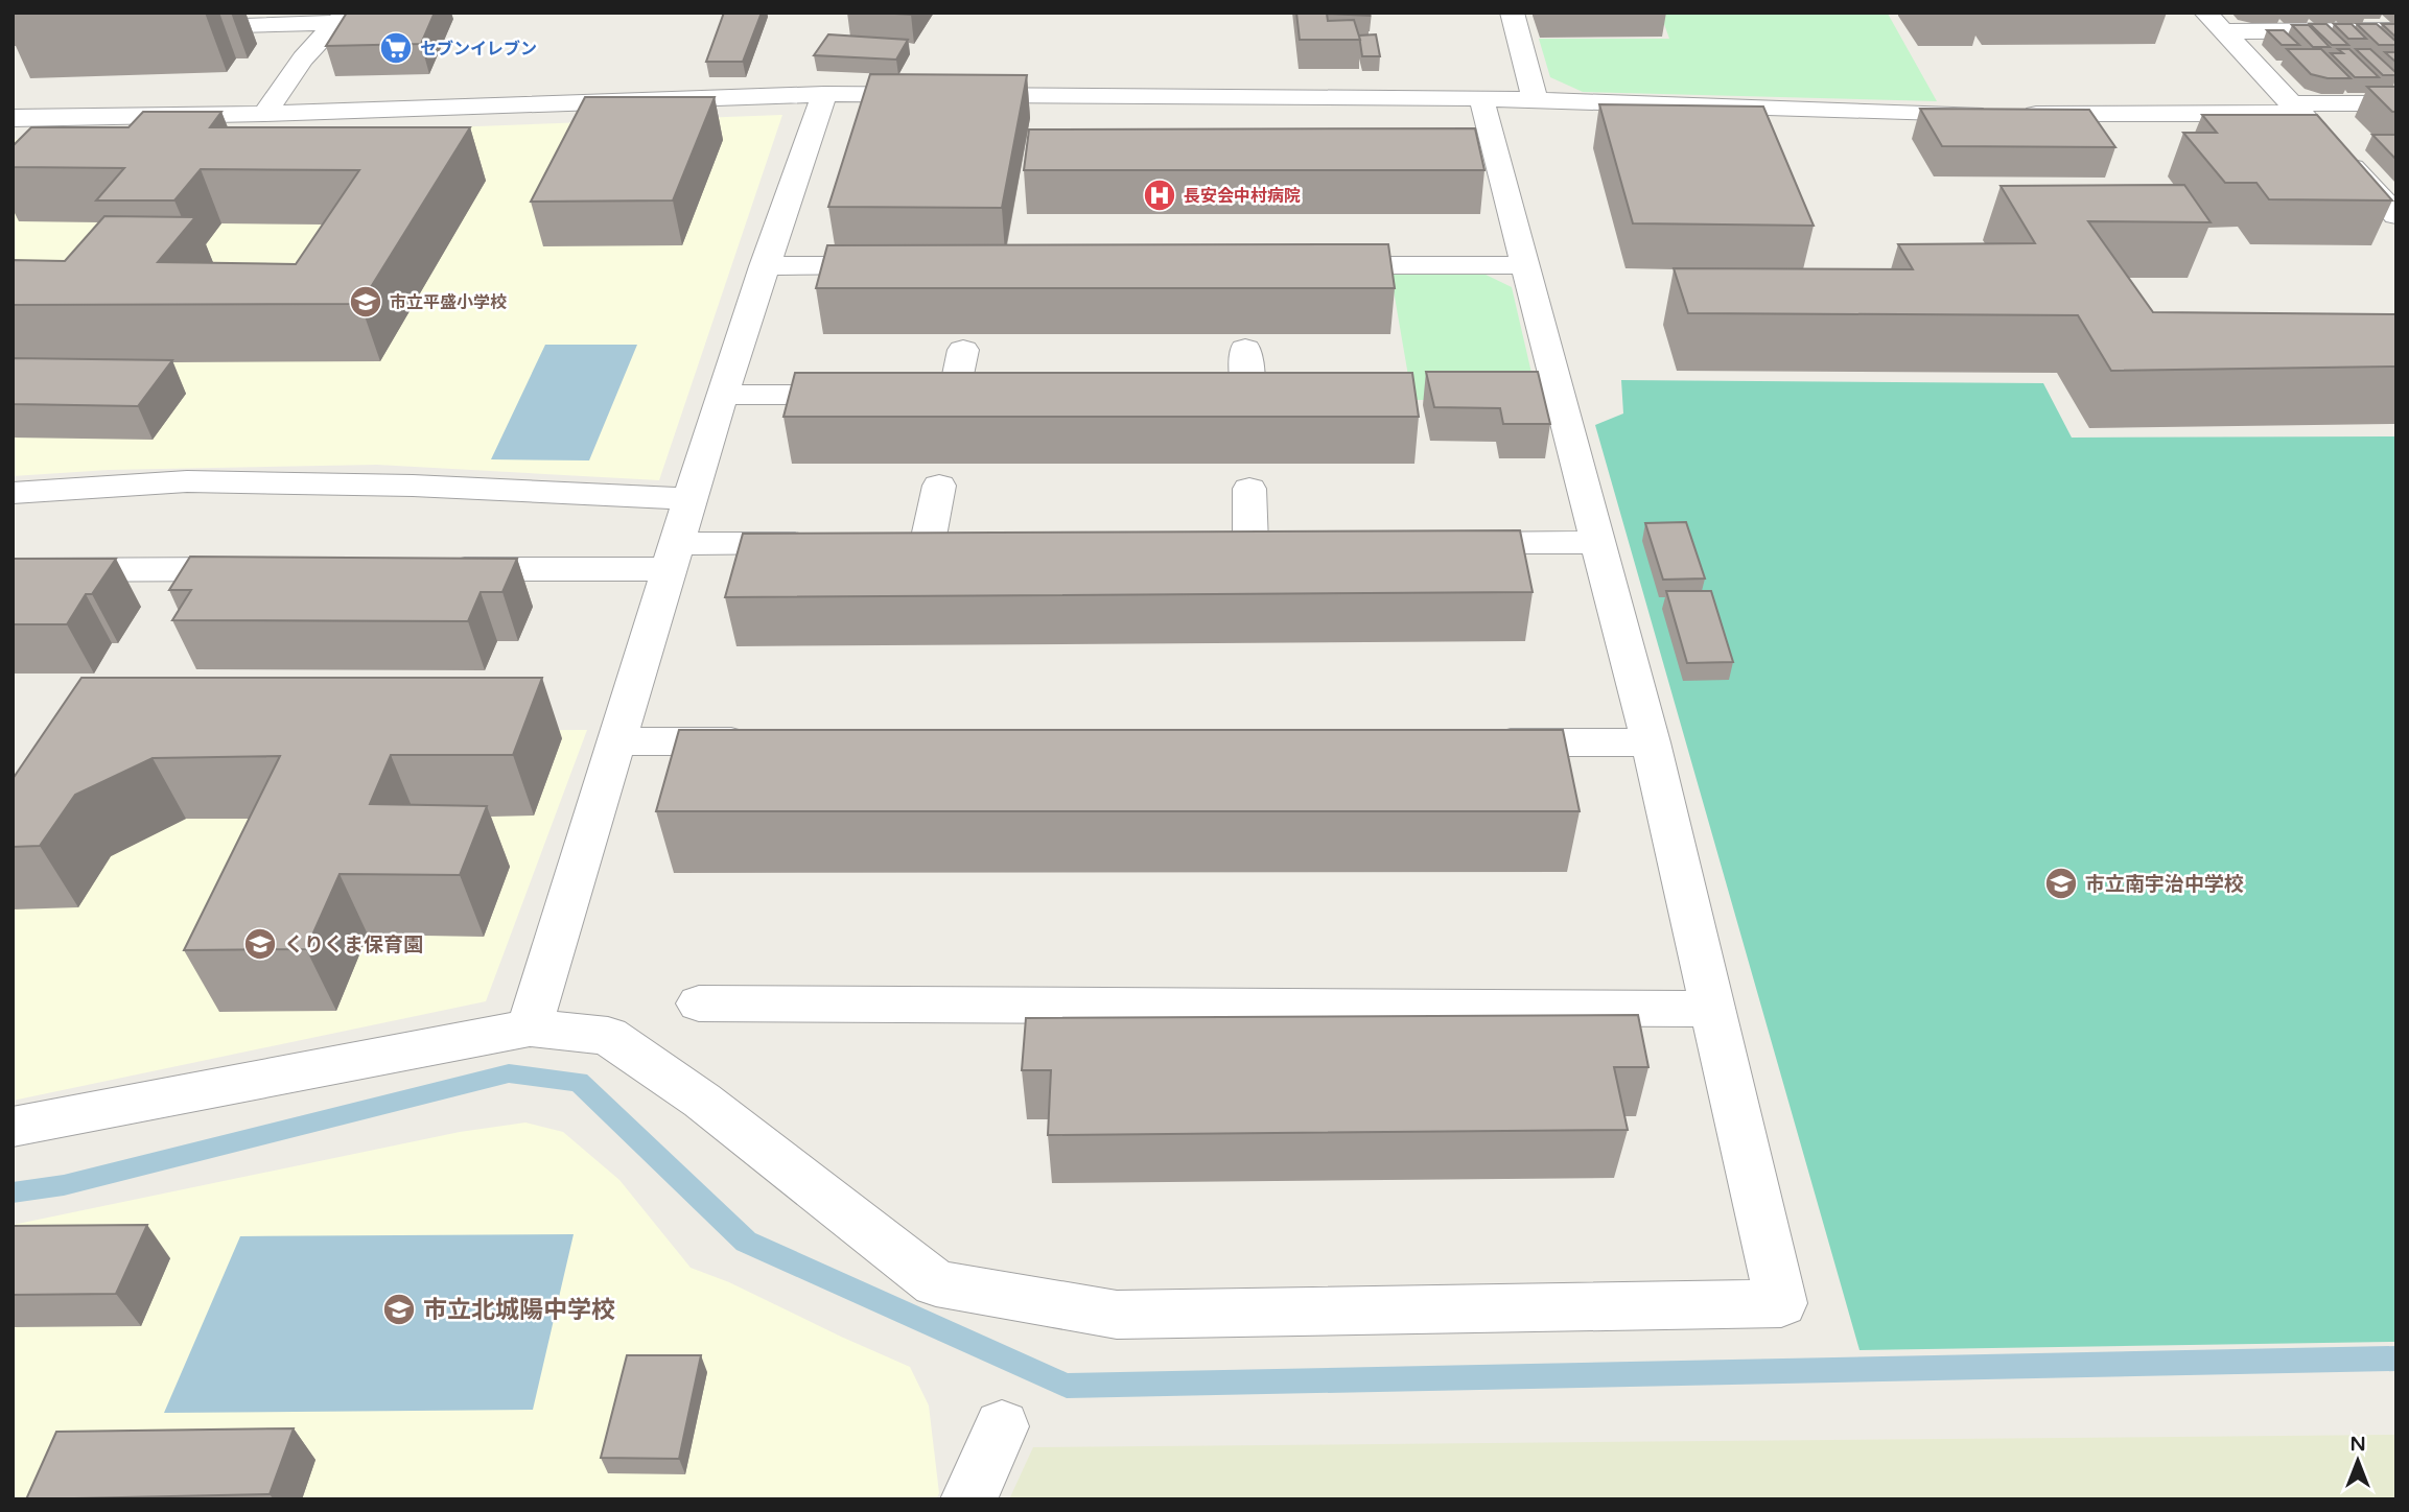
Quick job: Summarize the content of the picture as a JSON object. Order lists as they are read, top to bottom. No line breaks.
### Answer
{"places":{"supermarket":["セブンイレブン"],"hospital":["長安会中村病院"],"school or university":["市立平盛小学校","市立南宇治中学校","くりくま保育園","市立北城陽中学校"]},"north":"top"}
